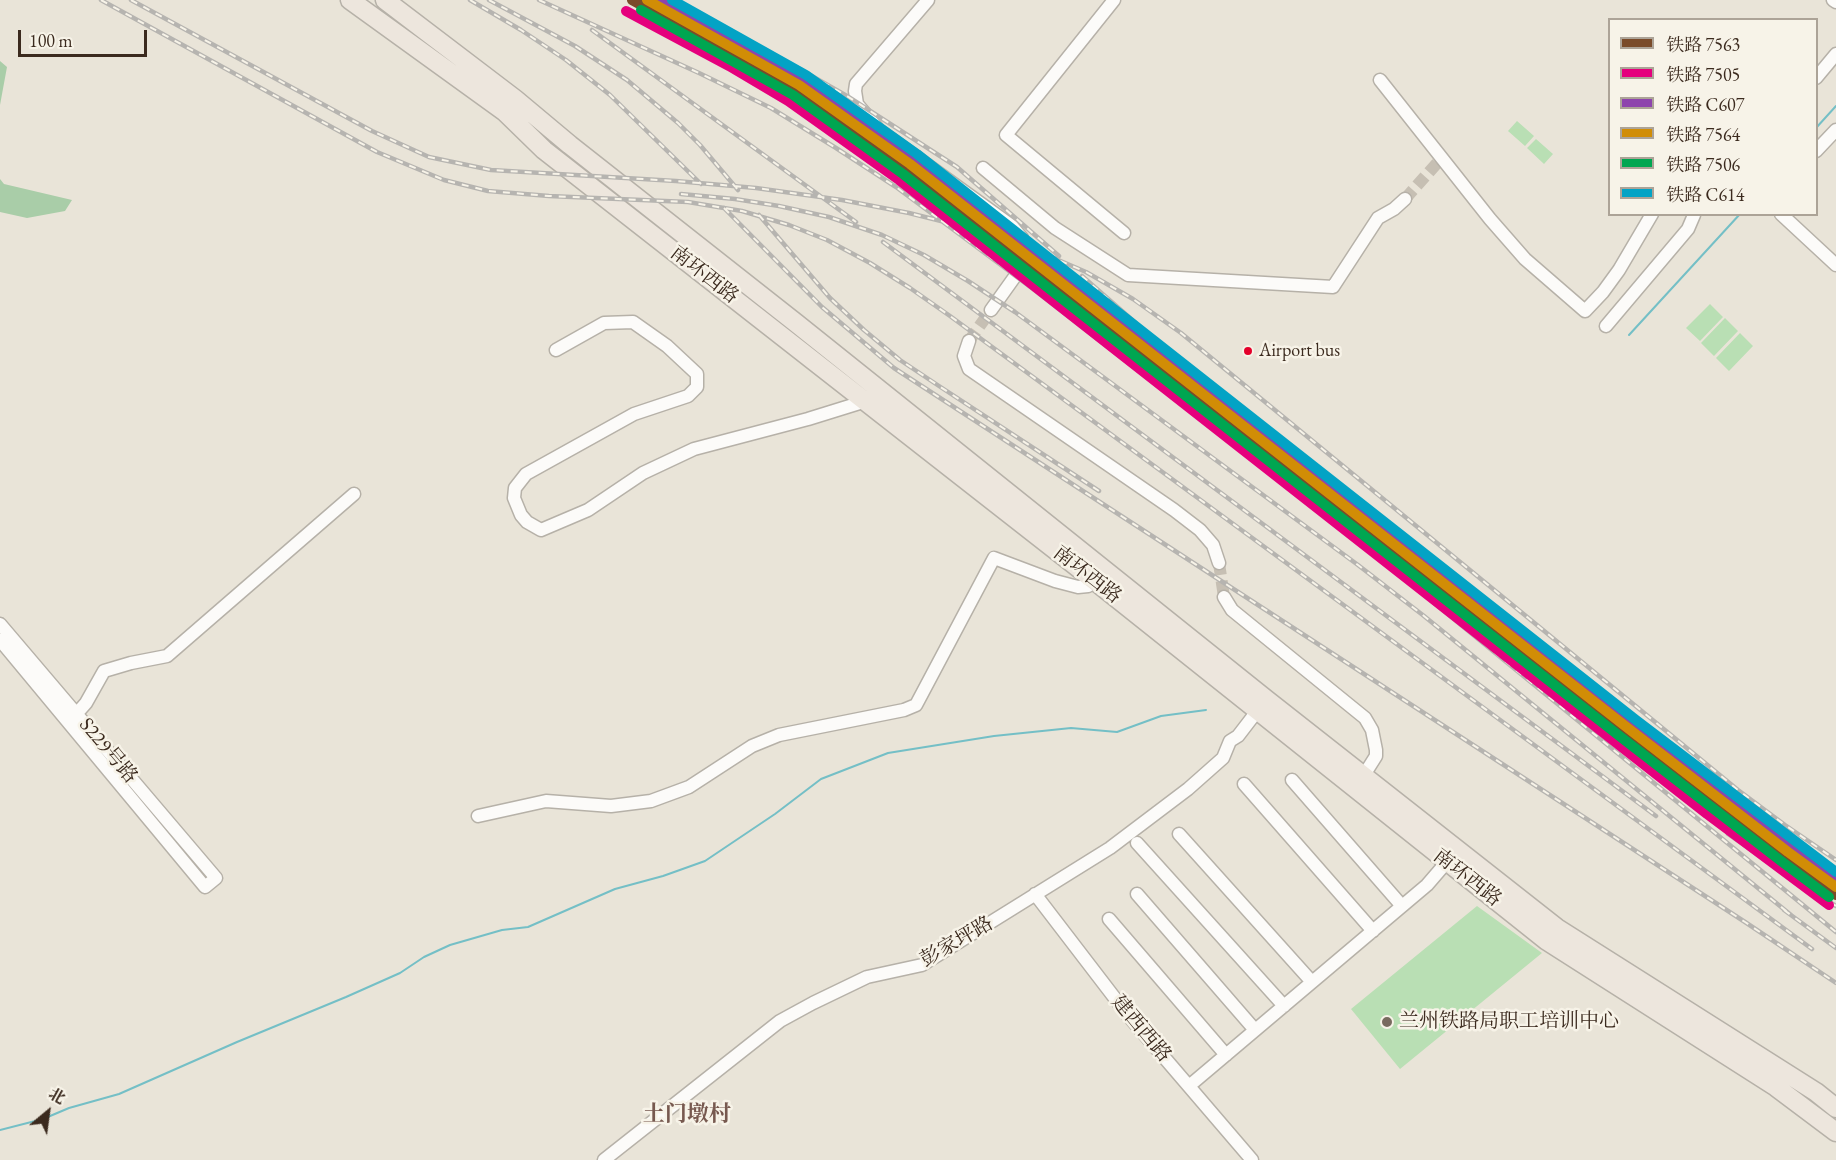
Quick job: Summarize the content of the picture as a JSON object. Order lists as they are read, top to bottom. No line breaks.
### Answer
{"streets":{"highway":["南环西路"],"street":["S229号路","彭家坪路","建西西路"]},"crossings":[["南环西路","彭家坪路"],["彭家坪路","建西西路"]],"districts":["土门墩村"],"places":["Airport bus","兰州铁路局职工培训中心"],"lines":["rail line 7563","rail line C607","rail line 7564","rail line C614","rail line 7506","rail line 7505"],"legend":["铁路 7563","铁路 7505","铁路 C607","铁路 7564","铁路 7506","铁路 C614"],"scale_bar":"100 m","north":"top right"}
